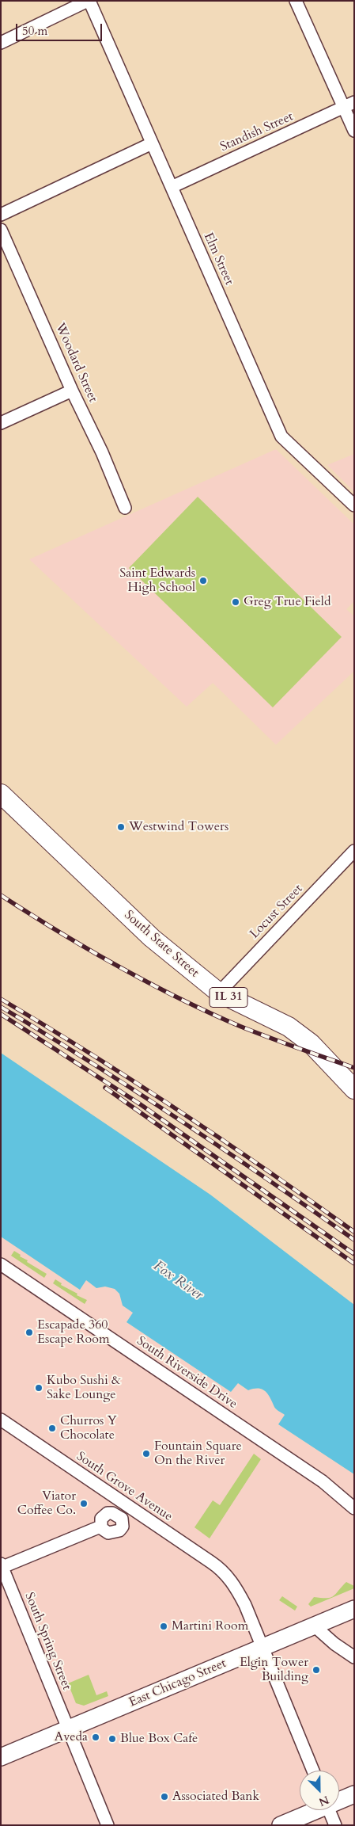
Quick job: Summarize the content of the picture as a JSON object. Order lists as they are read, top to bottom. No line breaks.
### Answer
{"streets":{"main road":["South State Street","IL 31"],"street":["Standish Street","Elm Street","Woodard Street","Locust Street","South Riverside Drive","South Grove Avenue","South Spring Street","East Chicago Street"]},"crossings":[["Standish Street","Elm Street"],["Locust Street","South State Street"],["South Grove Avenue","East Chicago Street"],["South Spring Street","East Chicago Street"]],"water":["Fox River"],"places":["Saint Edwards High School","Greg True Field","Westwind Towers","Escapade 360 Escape Room","Kubo Sushi & Sake Lounge","Churros Y Chocolate","Fountain Square On the River","Viator Coffee Co.","Martini Room","Elgin Tower Building","Aveda","Blue Box Cafe","Associated Bank"],"scale_bar":"50 m","north":"bottom right"}
